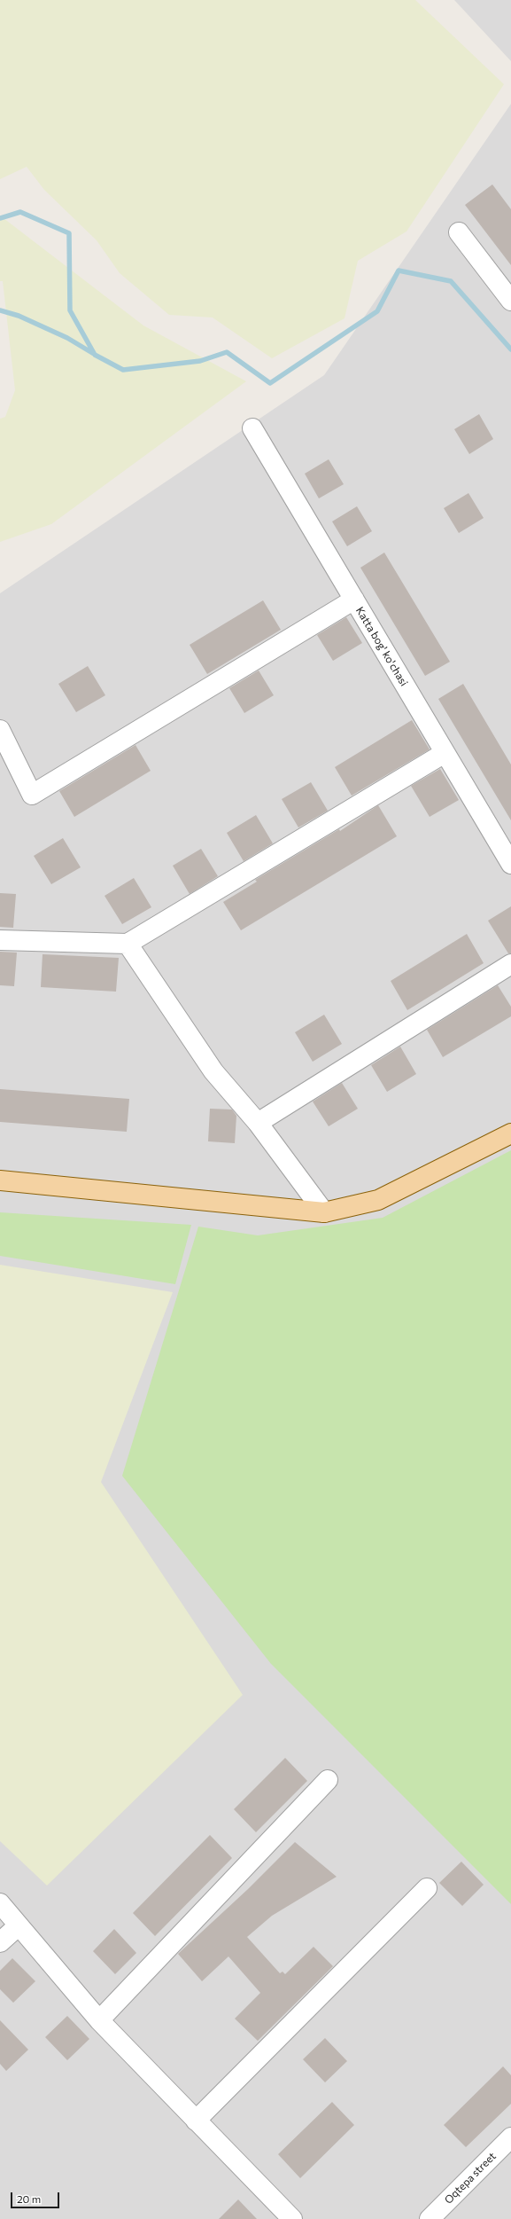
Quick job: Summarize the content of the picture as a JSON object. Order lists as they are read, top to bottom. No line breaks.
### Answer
{"streets":{"street":["Katta bog' ko'chasi","Oqtepa street"]},"scale_bar":"20 m"}
